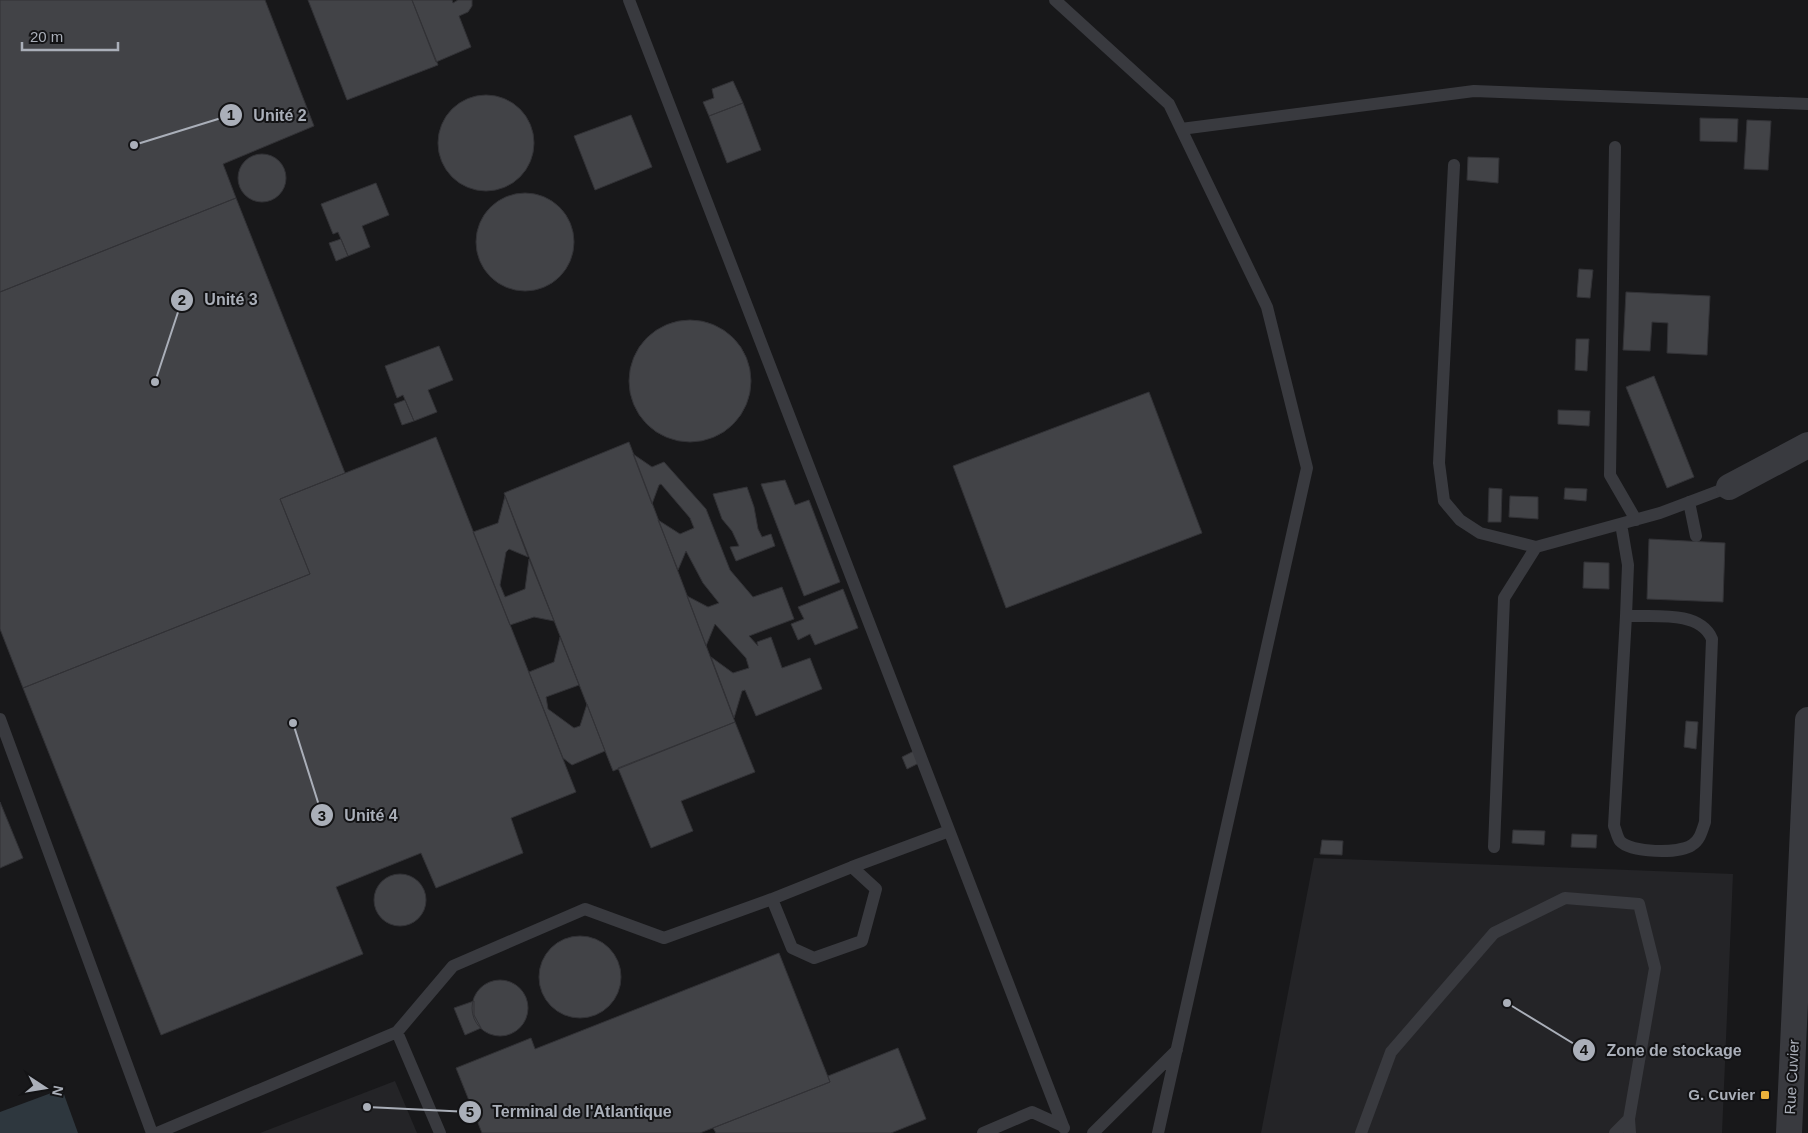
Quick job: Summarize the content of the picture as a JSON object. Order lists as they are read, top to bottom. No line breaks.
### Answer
{"streets":{"street":["Rue Cuvier"]},"places":{"other":["Unité 2","Unité 3","Unité 4","Zone de stockage","Terminal de l'Atlantique"],"transit":["G. Cuvier"]},"scale_bar":"20 m","north":"right"}
